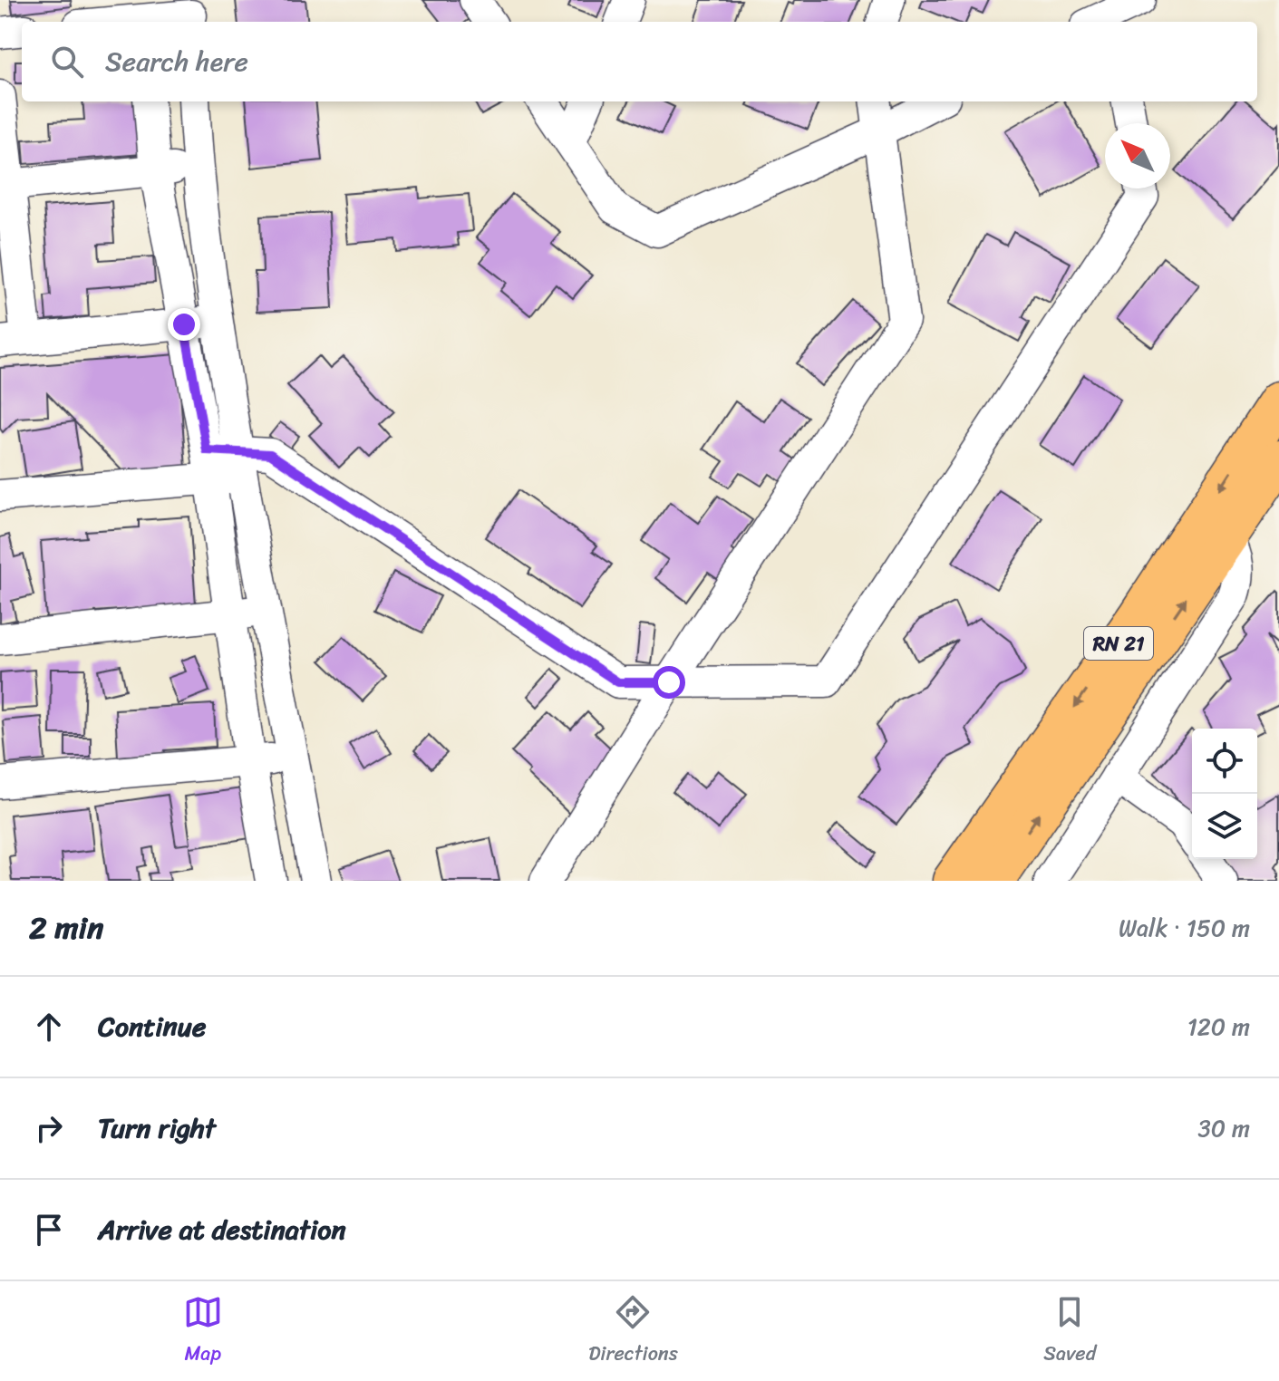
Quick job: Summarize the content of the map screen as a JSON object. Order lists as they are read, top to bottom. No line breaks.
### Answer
{"streets":{"main road":["RN 21"]},"north":"top left","page":{"search":"Search here","heading":["2 min","Walk · 150 m"],"list":[["Continue","120 m"],["Turn right","30 m"],"Arrive at destination"],"nav":["Map","Directions","Saved"]}}
